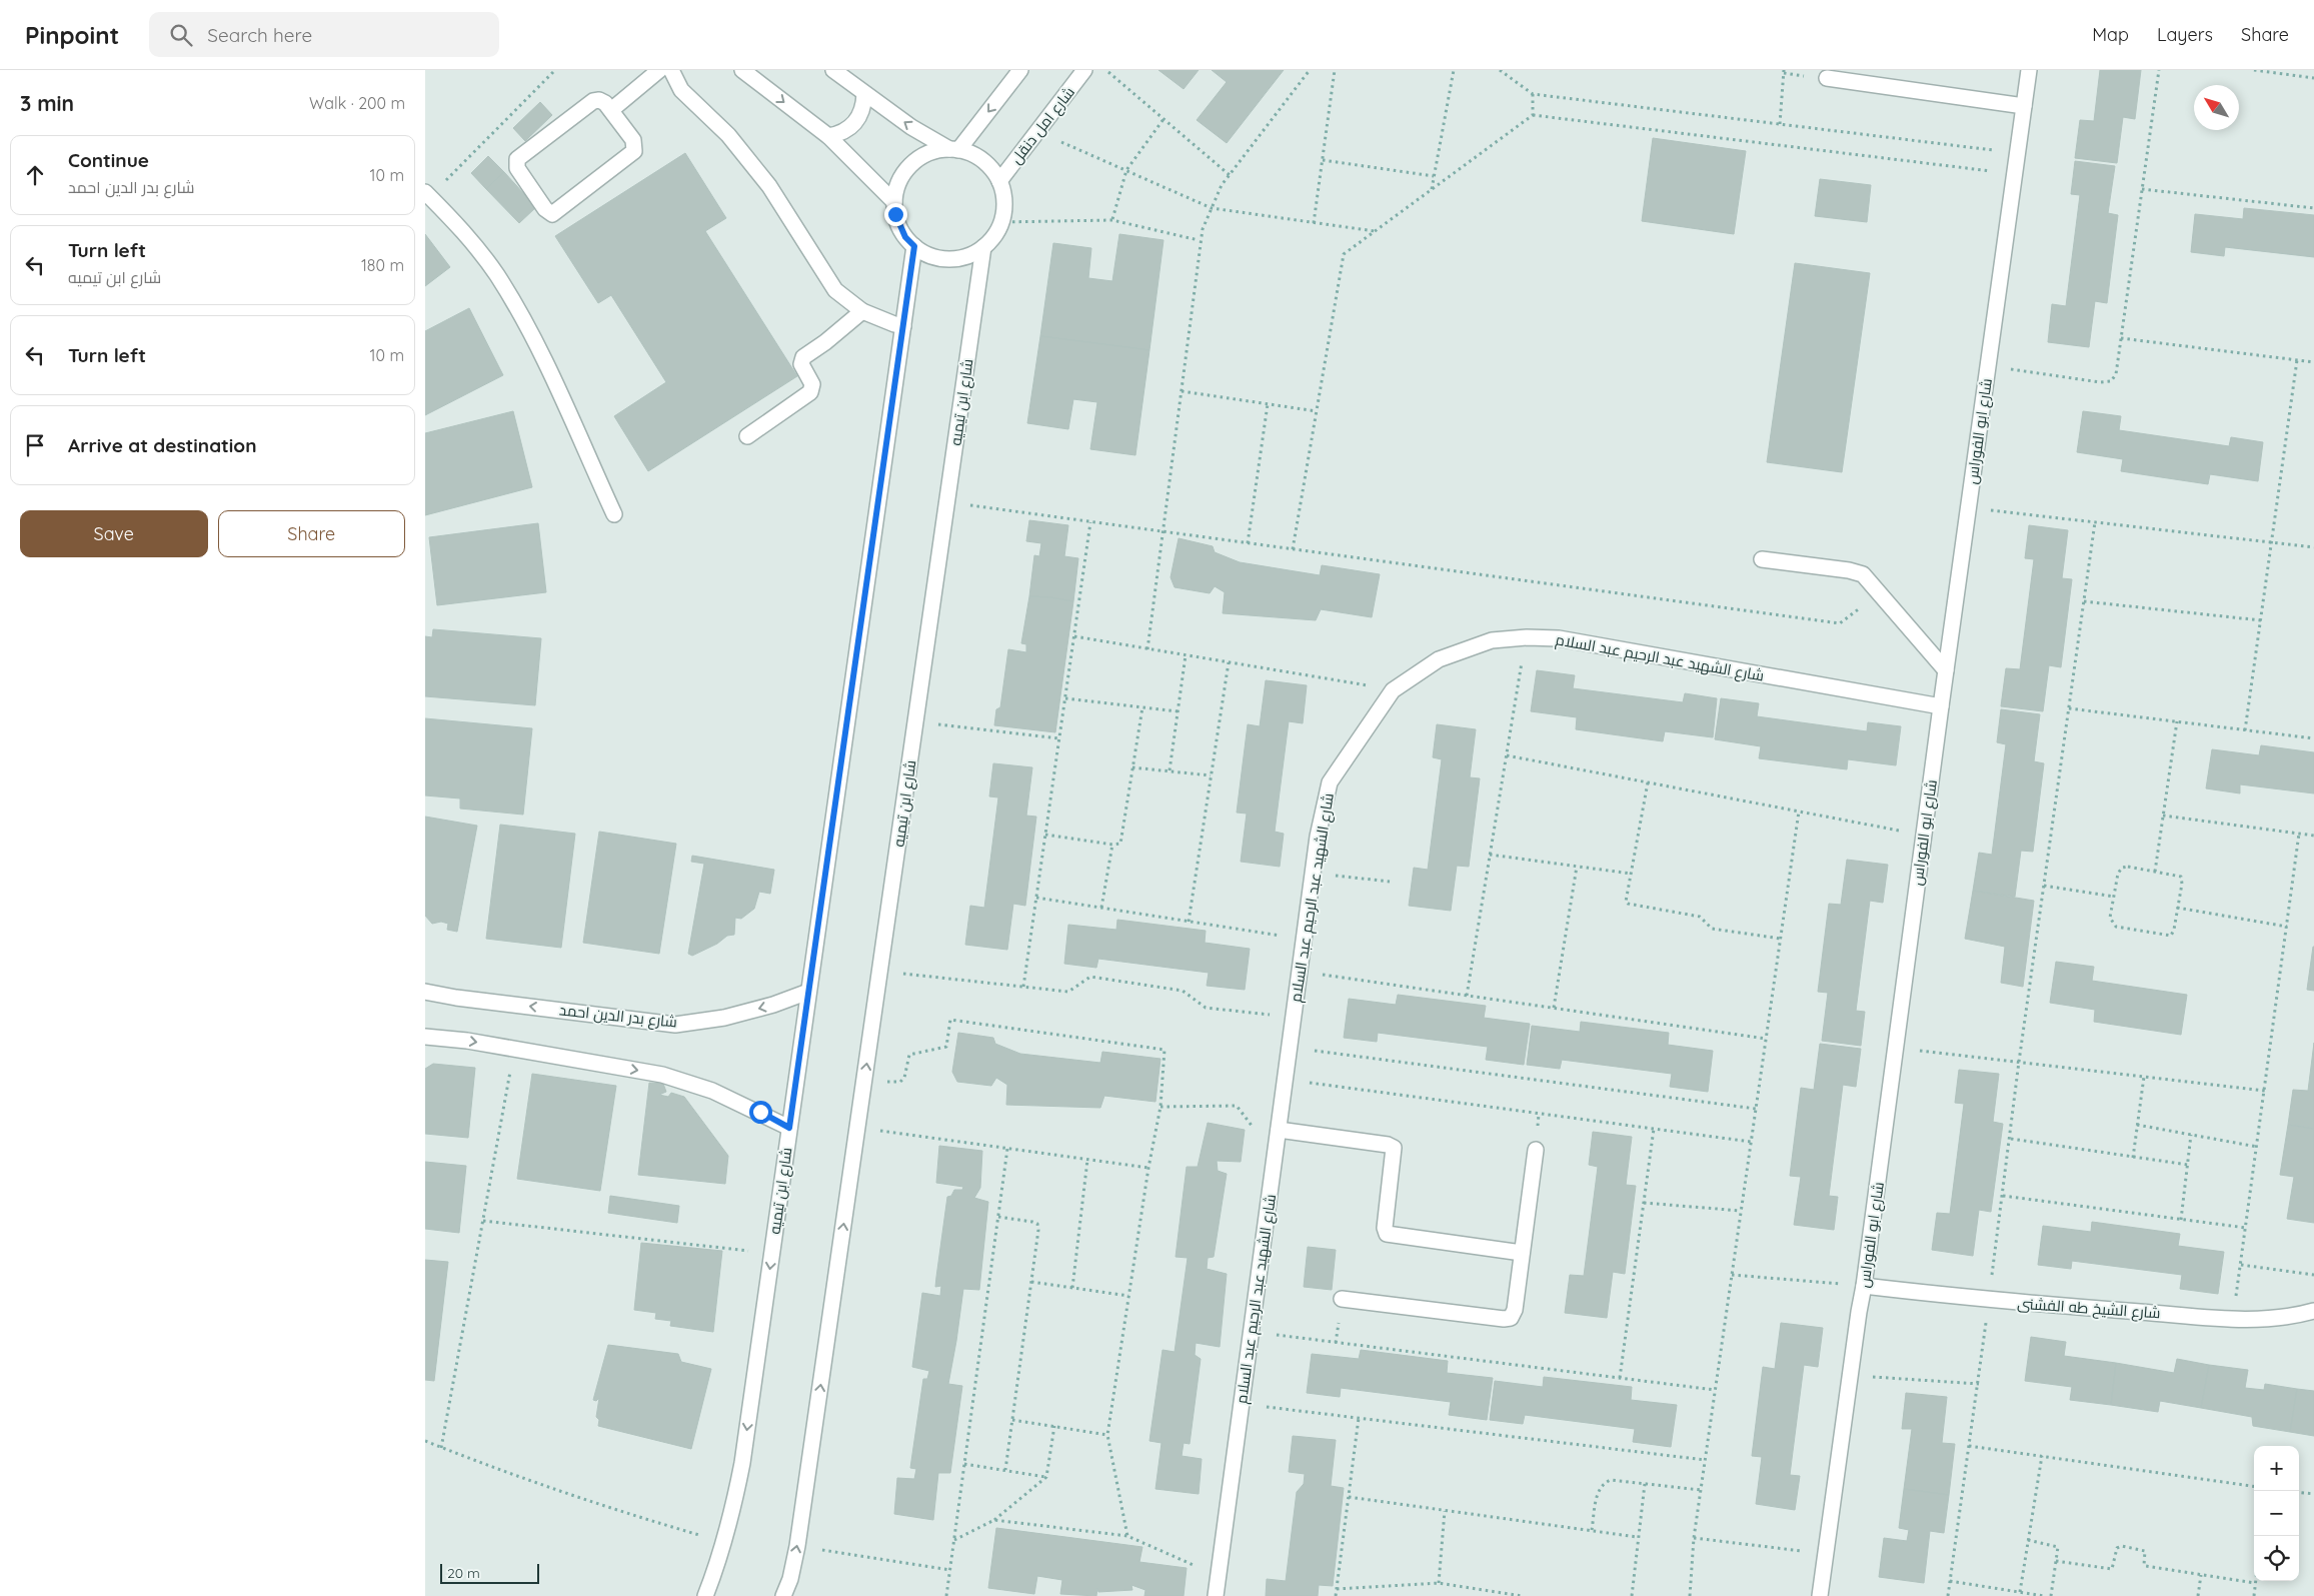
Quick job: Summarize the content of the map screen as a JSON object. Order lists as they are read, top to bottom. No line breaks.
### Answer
{"streets":{"street":["شارع امل دنقل","شارع ابن تيميه","شارع ابو الفوراس","شارع الشهيد عبد الرحيم عبد السلام","شارع بدر الدين احمد","شارع الشيخ طه الفشنى"]},"crossings":[["شارع امل دنقل","شارع ابن تيميه"],["شارع ابن تيميه","شارع بدر الدين احمد"],["شارع ابو الفوراس","شارع الشهيد عبد الرحيم عبد السلام"],["شارع ابو الفوراس","شارع الشيخ طه الفشنى"]],"scale_bar":"20 m","north":"top left","page":{"header":"Pinpoint","search":"Search here","nav":["Map","Layers","Share"],"heading":["3 min","Walk · 200 m"],"list":[["Continue","شارع بدر الدين احمد","10 m"],["Turn left","شارع ابن تيميه","180 m"],["Turn left","10 m"],"Arrive at destination"],"buttons":["Save","Share"],"map_buttons":["+","−"],"scale":"20 m"}}
